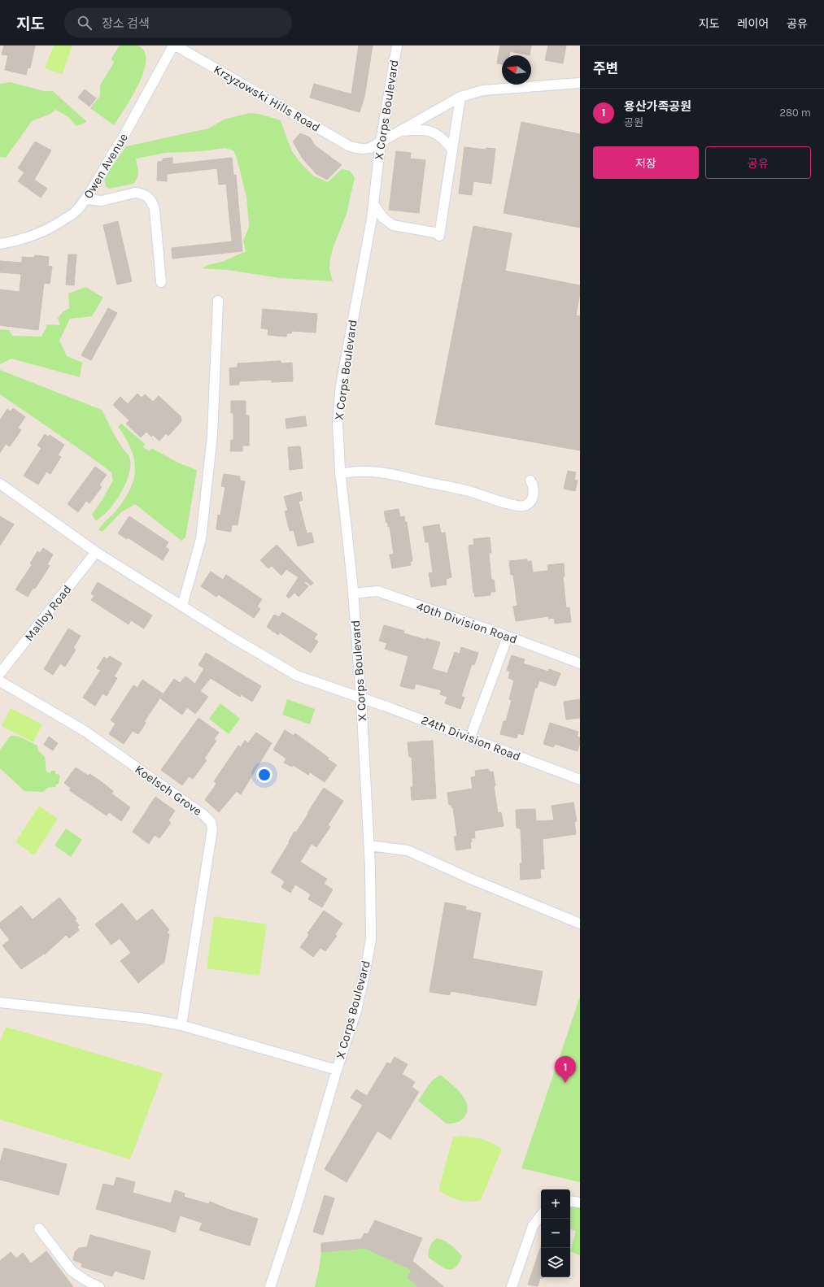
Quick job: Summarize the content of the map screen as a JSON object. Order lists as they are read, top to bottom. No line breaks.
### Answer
{"streets":{"street":["Krzyzowski Hills Road","X Corps Boulevard","Owen Avenue","Malloy Road","40th Division Road","24th Division Road","Koelsch Grove"]},"crossings":[["Krzyzowski Hills Road","X Corps Boulevard"],["Krzyzowski Hills Road","Owen Avenue"],["X Corps Boulevard","40th Division Road"],["X Corps Boulevard","24th Division Road"],["Malloy Road","24th Division Road"]],"north":"left","page":{"header":"지도","search":"장소 검색","nav":["지도","레이어","공유"],"heading":"주변","list":[{"mark":"1","name":"용산가족공원","note":"공원","value":"280 m"}],"buttons":["저장","공유"],"pins":"1","map_buttons":["+","−"]}}
